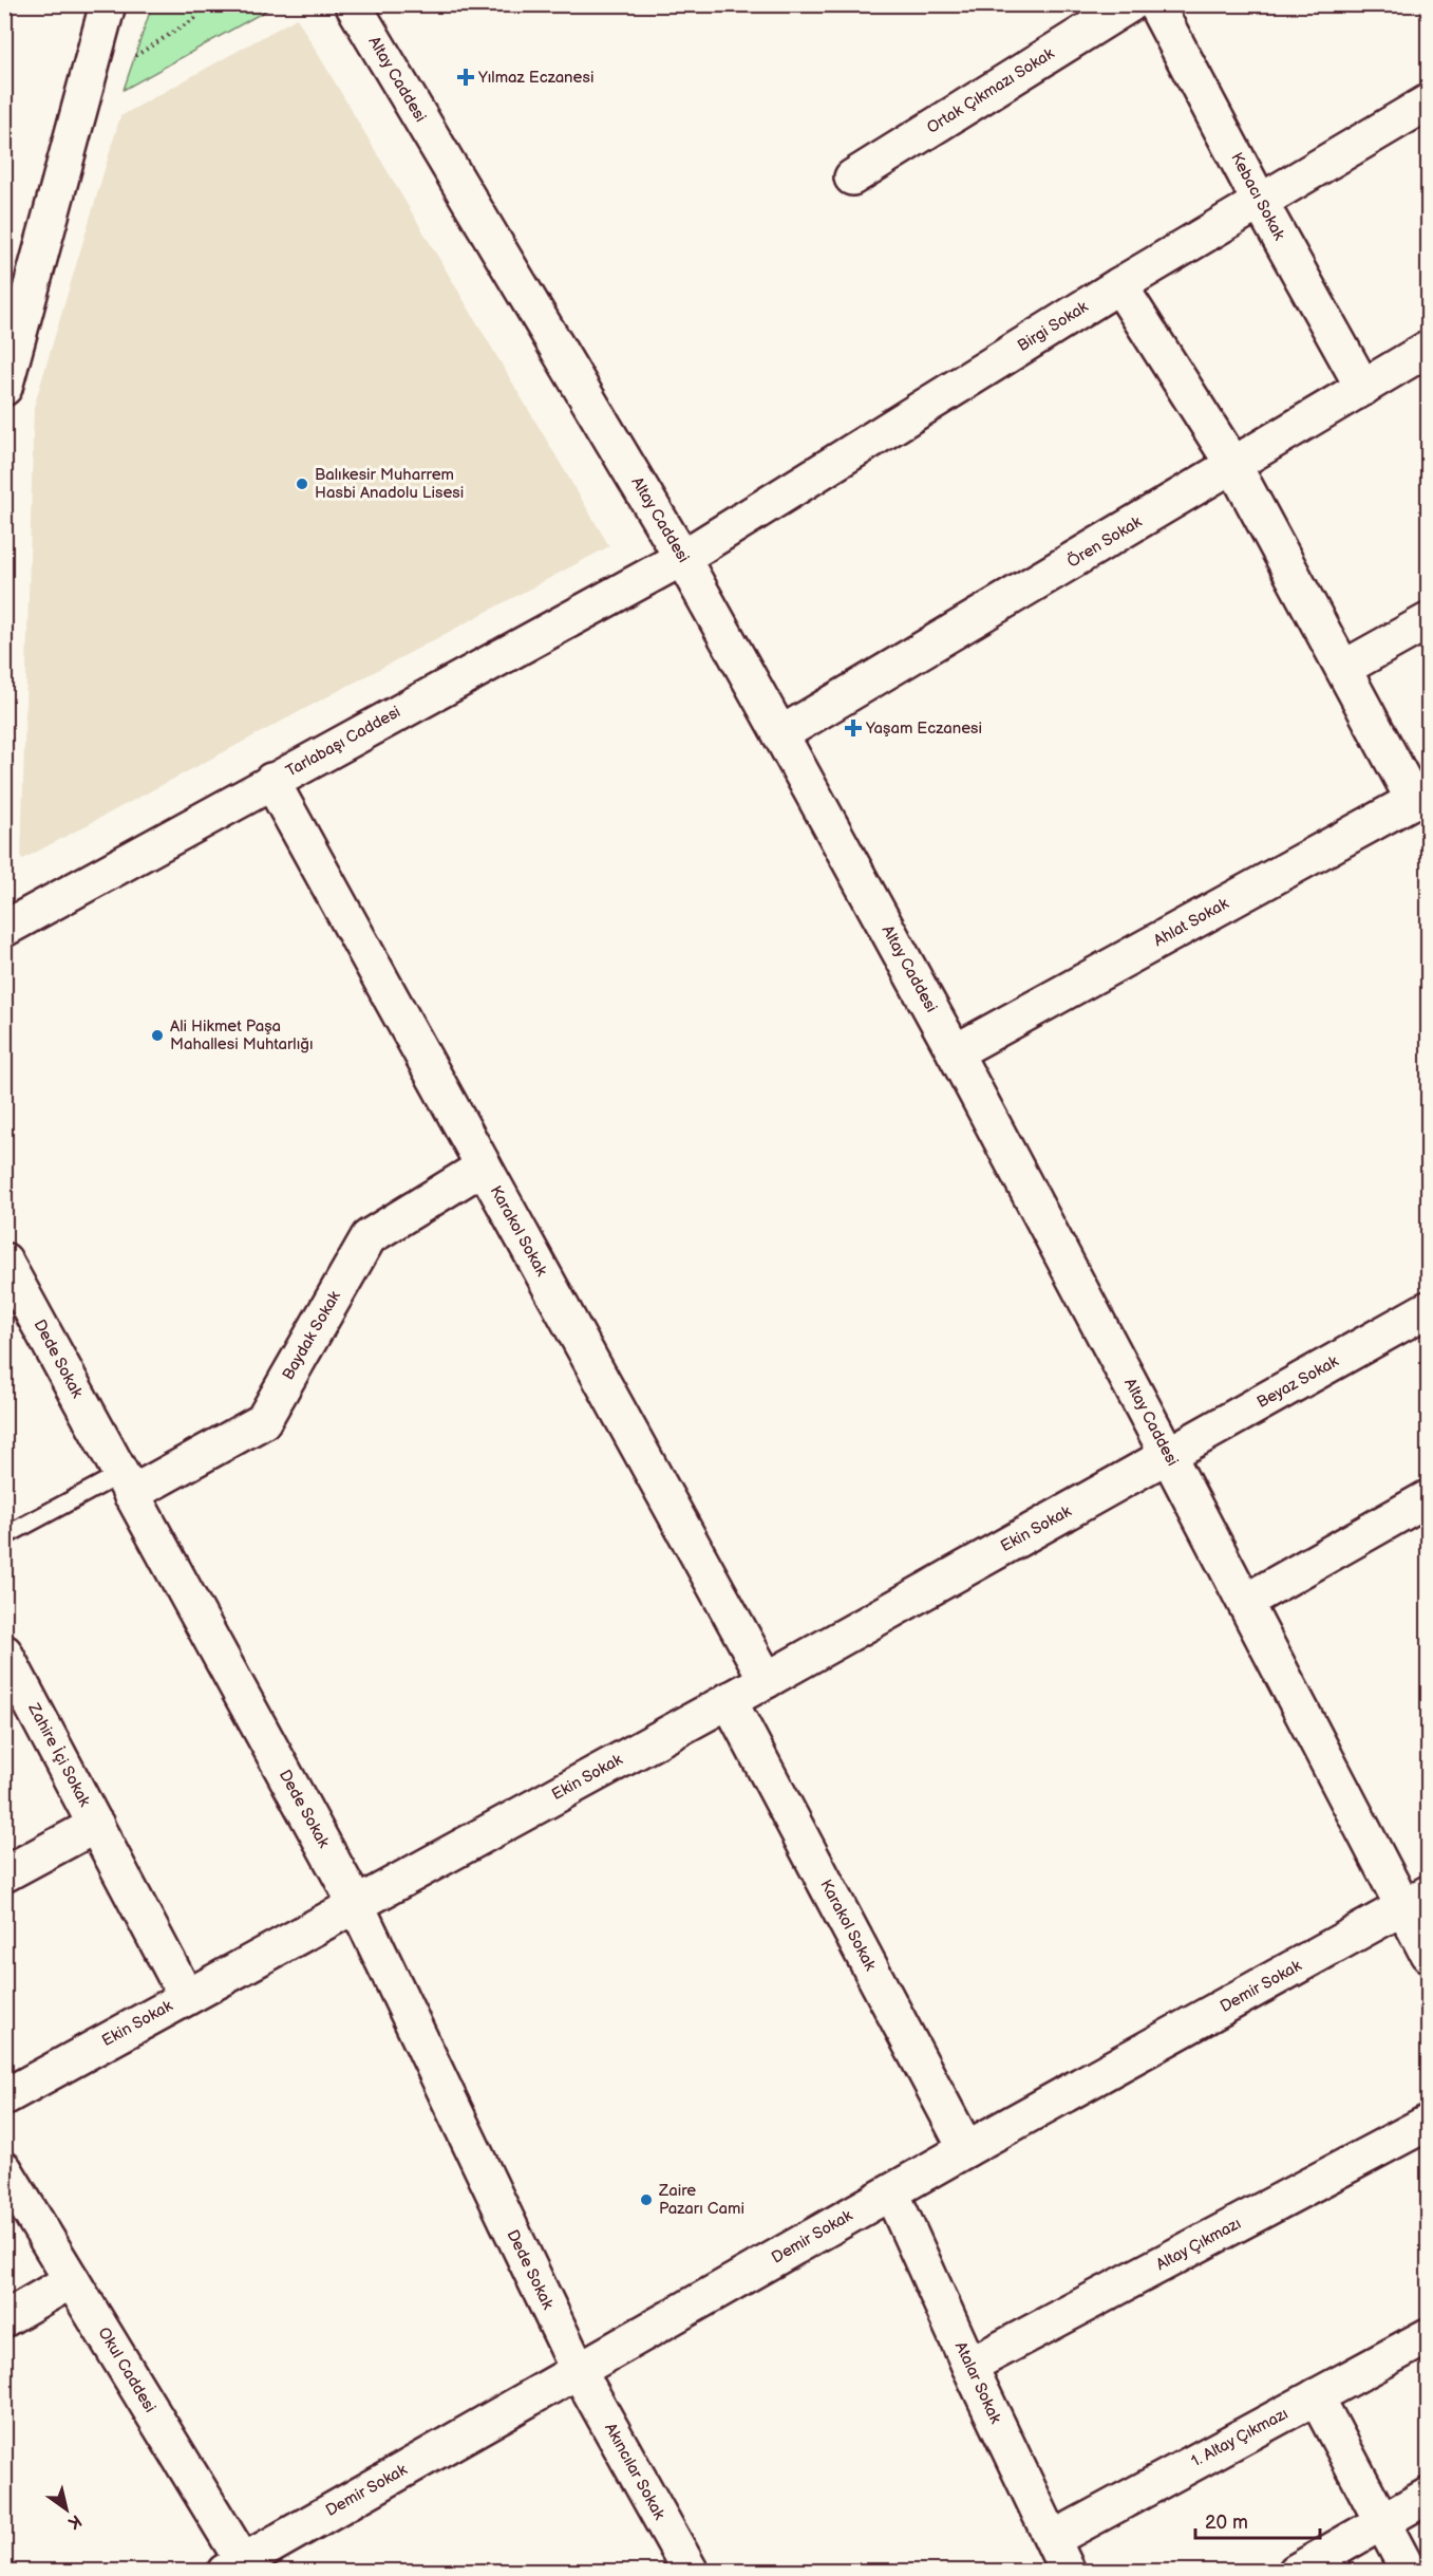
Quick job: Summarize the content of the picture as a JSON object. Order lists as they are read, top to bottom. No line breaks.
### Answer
{"streets":{"street":["Altay Caddesi","Ortak Çıkmazı Sokak","Kebacı Sokak","Birgi Sokak","Ören Sokak","Tarlabaşı Caddesi","Ahlat Sokak","Karakol Sokak","Baydak Sokak","Dede Sokak","Beyaz Sokak","Ekin Sokak","Zahire İçi Sokak","Demir Sokak","Altay Çıkmazı","Okul Caddesi","Atalar Sokak","1. Altay Çıkmazı","Akıncılar Sokak"]},"crossings":[["Altay Caddesi","Birgi Sokak"],["Altay Caddesi","Ören Sokak"],["Altay Caddesi","Tarlabaşı Caddesi"],["Altay Caddesi","Ahlat Sokak"],["Altay Caddesi","Beyaz Sokak"],["Altay Caddesi","Ekin Sokak"],["Altay Caddesi","Demir Sokak"],["Kebacı Sokak","Birgi Sokak"],["Kebacı Sokak","Ören Sokak"],["Birgi Sokak","Tarlabaşı Caddesi"],["Tarlabaşı Caddesi","Karakol Sokak"],["Karakol Sokak","Baydak Sokak"],["Karakol Sokak","Ekin Sokak"],["Karakol Sokak","Demir Sokak"],["Baydak Sokak","Dede Sokak"],["Dede Sokak","Ekin Sokak"],["Dede Sokak","Demir Sokak"],["Dede Sokak","Akıncılar Sokak"],["Beyaz Sokak","Ekin Sokak"],["Ekin Sokak","Zahire İçi Sokak"],["Demir Sokak","Okul Caddesi"],["Demir Sokak","Atalar Sokak"],["Demir Sokak","Akıncılar Sokak"],["Altay Çıkmazı","Atalar Sokak"],["Atalar Sokak","1. Altay Çıkmazı"]],"places":{"health":["Yılmaz Eczanesi","Yaşam Eczanesi"],"other":["Balıkesir Muharrem Hasbi Anadolu Lisesi","Ali Hikmet Paşa Mahallesi Muhtarlığı","Zaire Pazarı Cami"]},"scale_bar":"20 m","north":"bottom right"}
